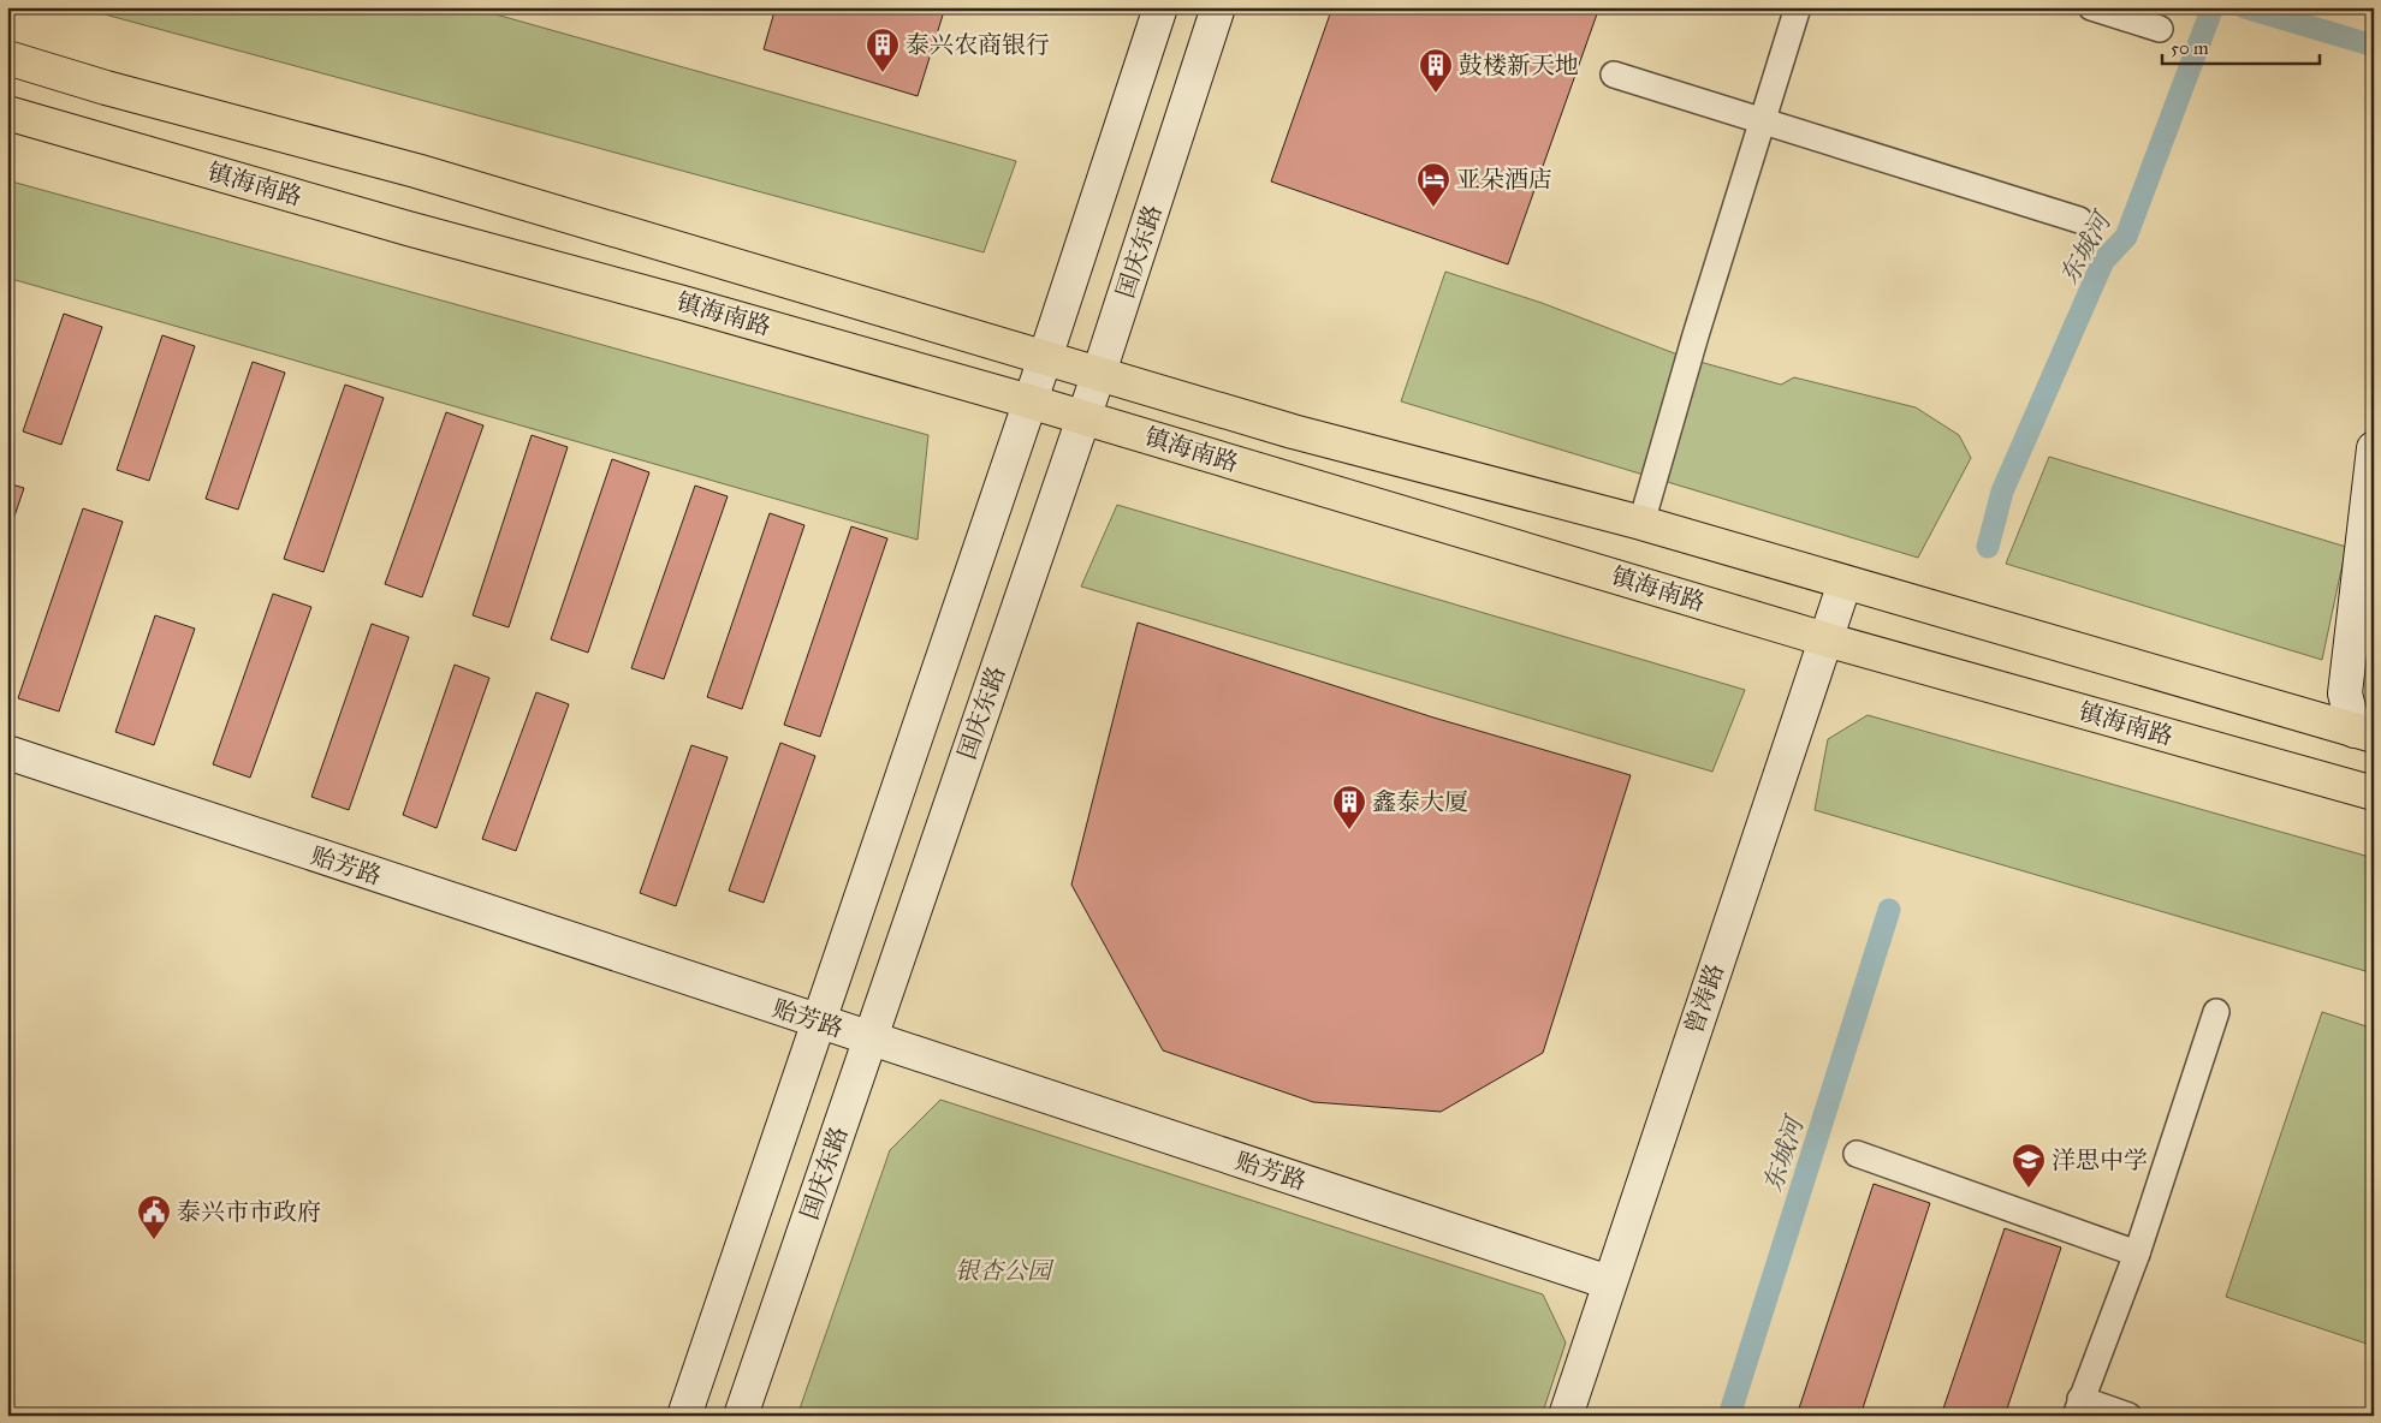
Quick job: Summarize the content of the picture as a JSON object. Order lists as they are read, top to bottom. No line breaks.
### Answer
{"streets":{"highway":["镇海南路"],"main road":["国庆东路","贻芳路","曾涛路"]},"crossings":[["镇海南路","国庆东路"],["镇海南路","曾涛路"],["国庆东路","贻芳路"],["贻芳路","曾涛路"]],"water":["东城河"],"parks":["银杏公园"],"places":{"building":["泰兴农商银行","鼓楼新天地","鑫泰大厦"],"hotel":["亚朵酒店"],"school or university":["洋思中学"],"public building":["泰兴市市政府"]},"scale_bar":"50 m"}
